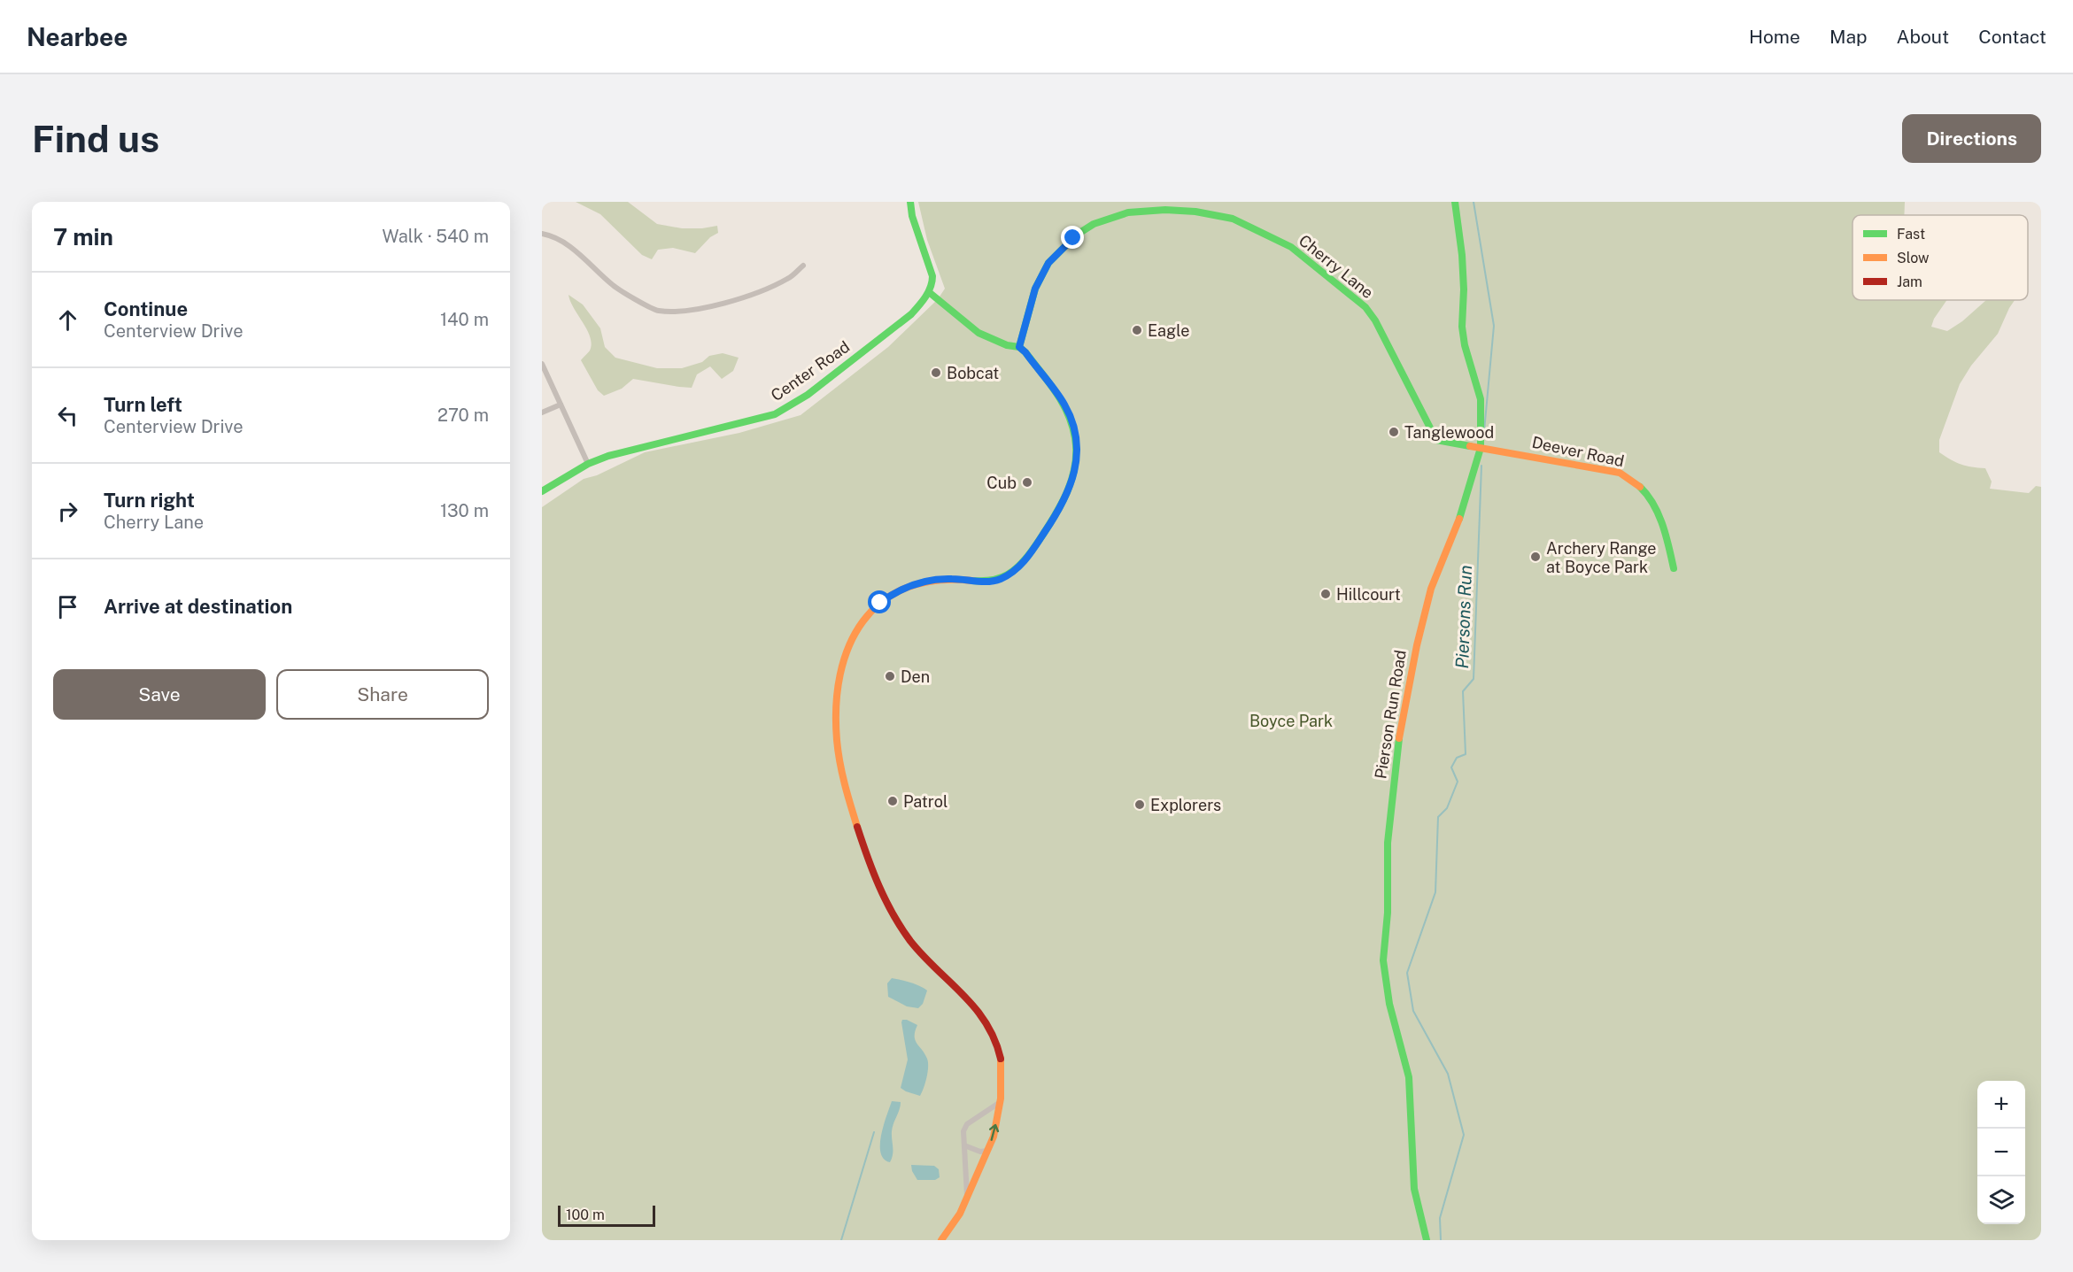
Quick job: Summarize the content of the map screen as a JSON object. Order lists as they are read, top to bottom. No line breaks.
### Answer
{"streets":{"street":["Cherry Lane","Center Road","Deever Road","Pierson Run Road"]},"crossings":[["Cherry Lane","Deever Road"],["Cherry Lane","Pierson Run Road"],["Deever Road","Pierson Run Road"]],"water":["Piersons Run"],"parks":["Boyce Park"],"places":["Eagle","Bobcat","Tanglewood","Cub","Archery Range at Boyce Park","Hillcourt","Den","Patrol","Explorers"],"legend":["Fast","Slow","Jam"],"scale_bar":"100 m","page":{"header":"Nearbee","nav":["Home","Map","About","Contact"],"buttons":["Directions",["Save","Share"]],"title":"Find us","heading":["7 min","Walk · 540 m"],"list":[["Continue","Centerview Drive","140 m"],["Turn left","Centerview Drive","270 m"],["Turn right","Cherry Lane","130 m"],"Arrive at destination"],"map_buttons":["+","−"],"scale":"100 m"}}
